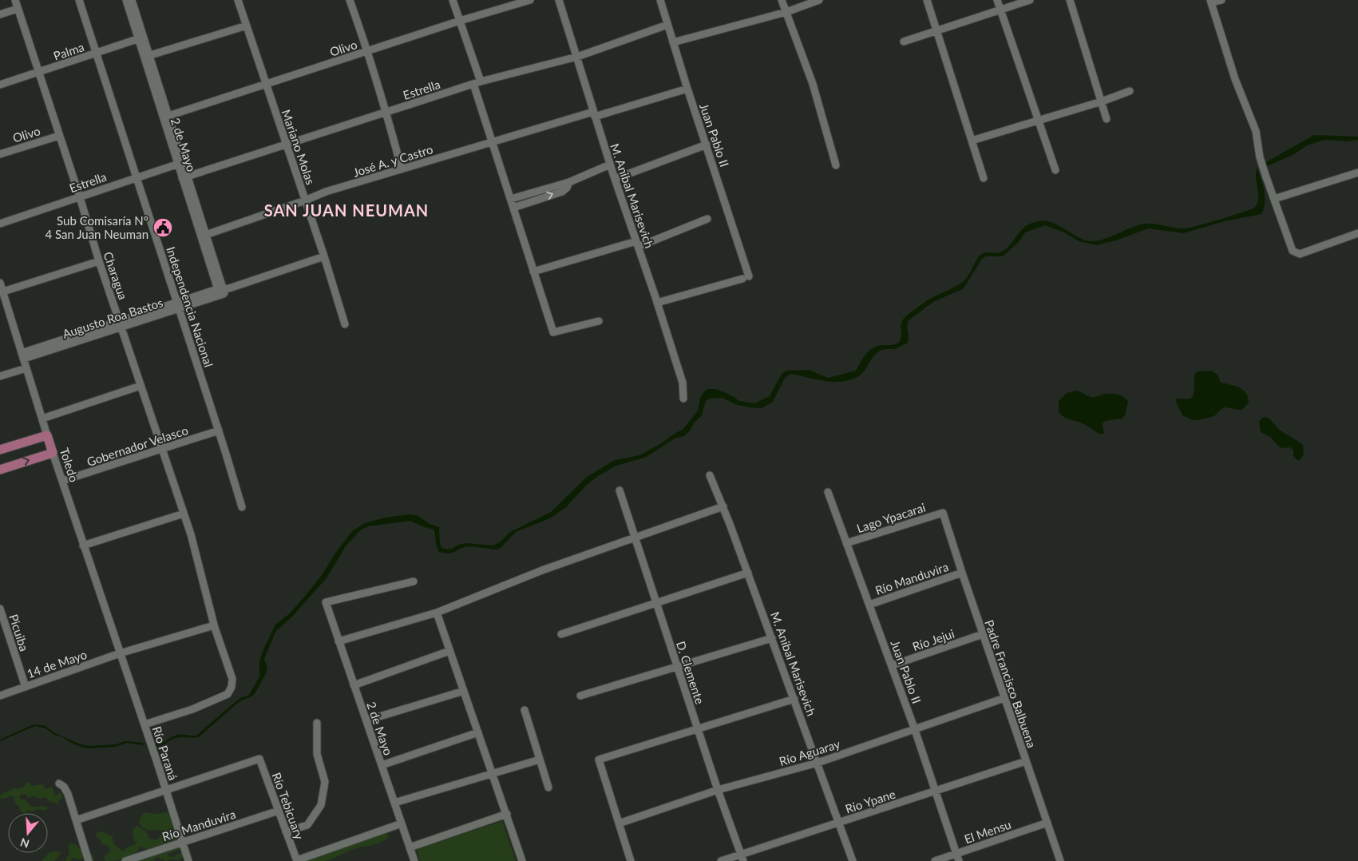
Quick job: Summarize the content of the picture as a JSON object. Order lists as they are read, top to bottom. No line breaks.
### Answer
{"streets":{"main road":["Toledo"],"street":["Olivo","Palma","Estrella","Juan Pablo II","2 de Mayo","Mariano Molas","José A. y Castro","M. Anibal Marisevich","Charagua","Independencia Nacional","Augusto Roa Bastos","Gobernador Velasco","Lago Ypacarai","Río Manduvira","Picuiba","Río Jejui","14 de Mayo","D. Clemente","Padre Francisco Balbuena","Río Aguaray","Río Paraná","Río Ypane","Río Tebicuary","El Mensu"]},"crossings":[["Olivo","2 de Mayo"],["Olivo","Mariano Molas"],["Olivo","Charagua"],["Palma","2 de Mayo"],["Palma","Charagua"],["Palma","Independencia Nacional"],["Estrella","Juan Pablo II"],["Estrella","2 de Mayo"],["Estrella","Mariano Molas"],["Estrella","M. Anibal Marisevich"],["Estrella","Charagua"],["Estrella","Independencia Nacional"],["Juan Pablo II","José A. y Castro"],["Juan Pablo II","M. Anibal Marisevich"],["Juan Pablo II","Lago Ypacarai"],["Juan Pablo II","Río Manduvira"],["Juan Pablo II","Río Jejui"],["Juan Pablo II","Río Aguaray"],["Juan Pablo II","Río Ypane"],["Juan Pablo II","El Mensu"],["2 de Mayo","José A. y Castro"],["2 de Mayo","Augusto Roa Bastos"],["Mariano Molas","José A. y Castro"],["Mariano Molas","Augusto Roa Bastos"],["José A. y Castro","M. Anibal Marisevich"],["M. Anibal Marisevich","Río Aguaray"],["M. Anibal Marisevich","Río Ypane"],["Charagua","Augusto Roa Bastos"],["Charagua","Gobernador Velasco"],["Charagua","14 de Mayo"],["Charagua","Río Paraná"],["Independencia Nacional","Augusto Roa Bastos"],["Independencia Nacional","Gobernador Velasco"],["Augusto Roa Bastos","Toledo"],["Gobernador Velasco","Toledo"],["Toledo","14 de Mayo"],["Toledo","Río Paraná"],["Lago Ypacarai","Padre Francisco Balbuena"],["Río Manduvira","Padre Francisco Balbuena"],["Río Manduvira","Río Paraná"],["Río Manduvira","Río Tebicuary"],["Picuiba","14 de Mayo"],["Río Jejui","Padre Francisco Balbuena"],["14 de Mayo","Río Paraná"],["D. Clemente","Río Aguaray"],["D. Clemente","Río Ypane"],["Padre Francisco Balbuena","Río Aguaray"],["Padre Francisco Balbuena","Río Ypane"],["Padre Francisco Balbuena","El Mensu"],["Río Paraná","Río Tebicuary"]],"districts":["SAN JUAN NEUMAN"],"places":{"public building":["Sub Comisaría N° 4 San Juan Neuman"]},"north":"bottom"}
